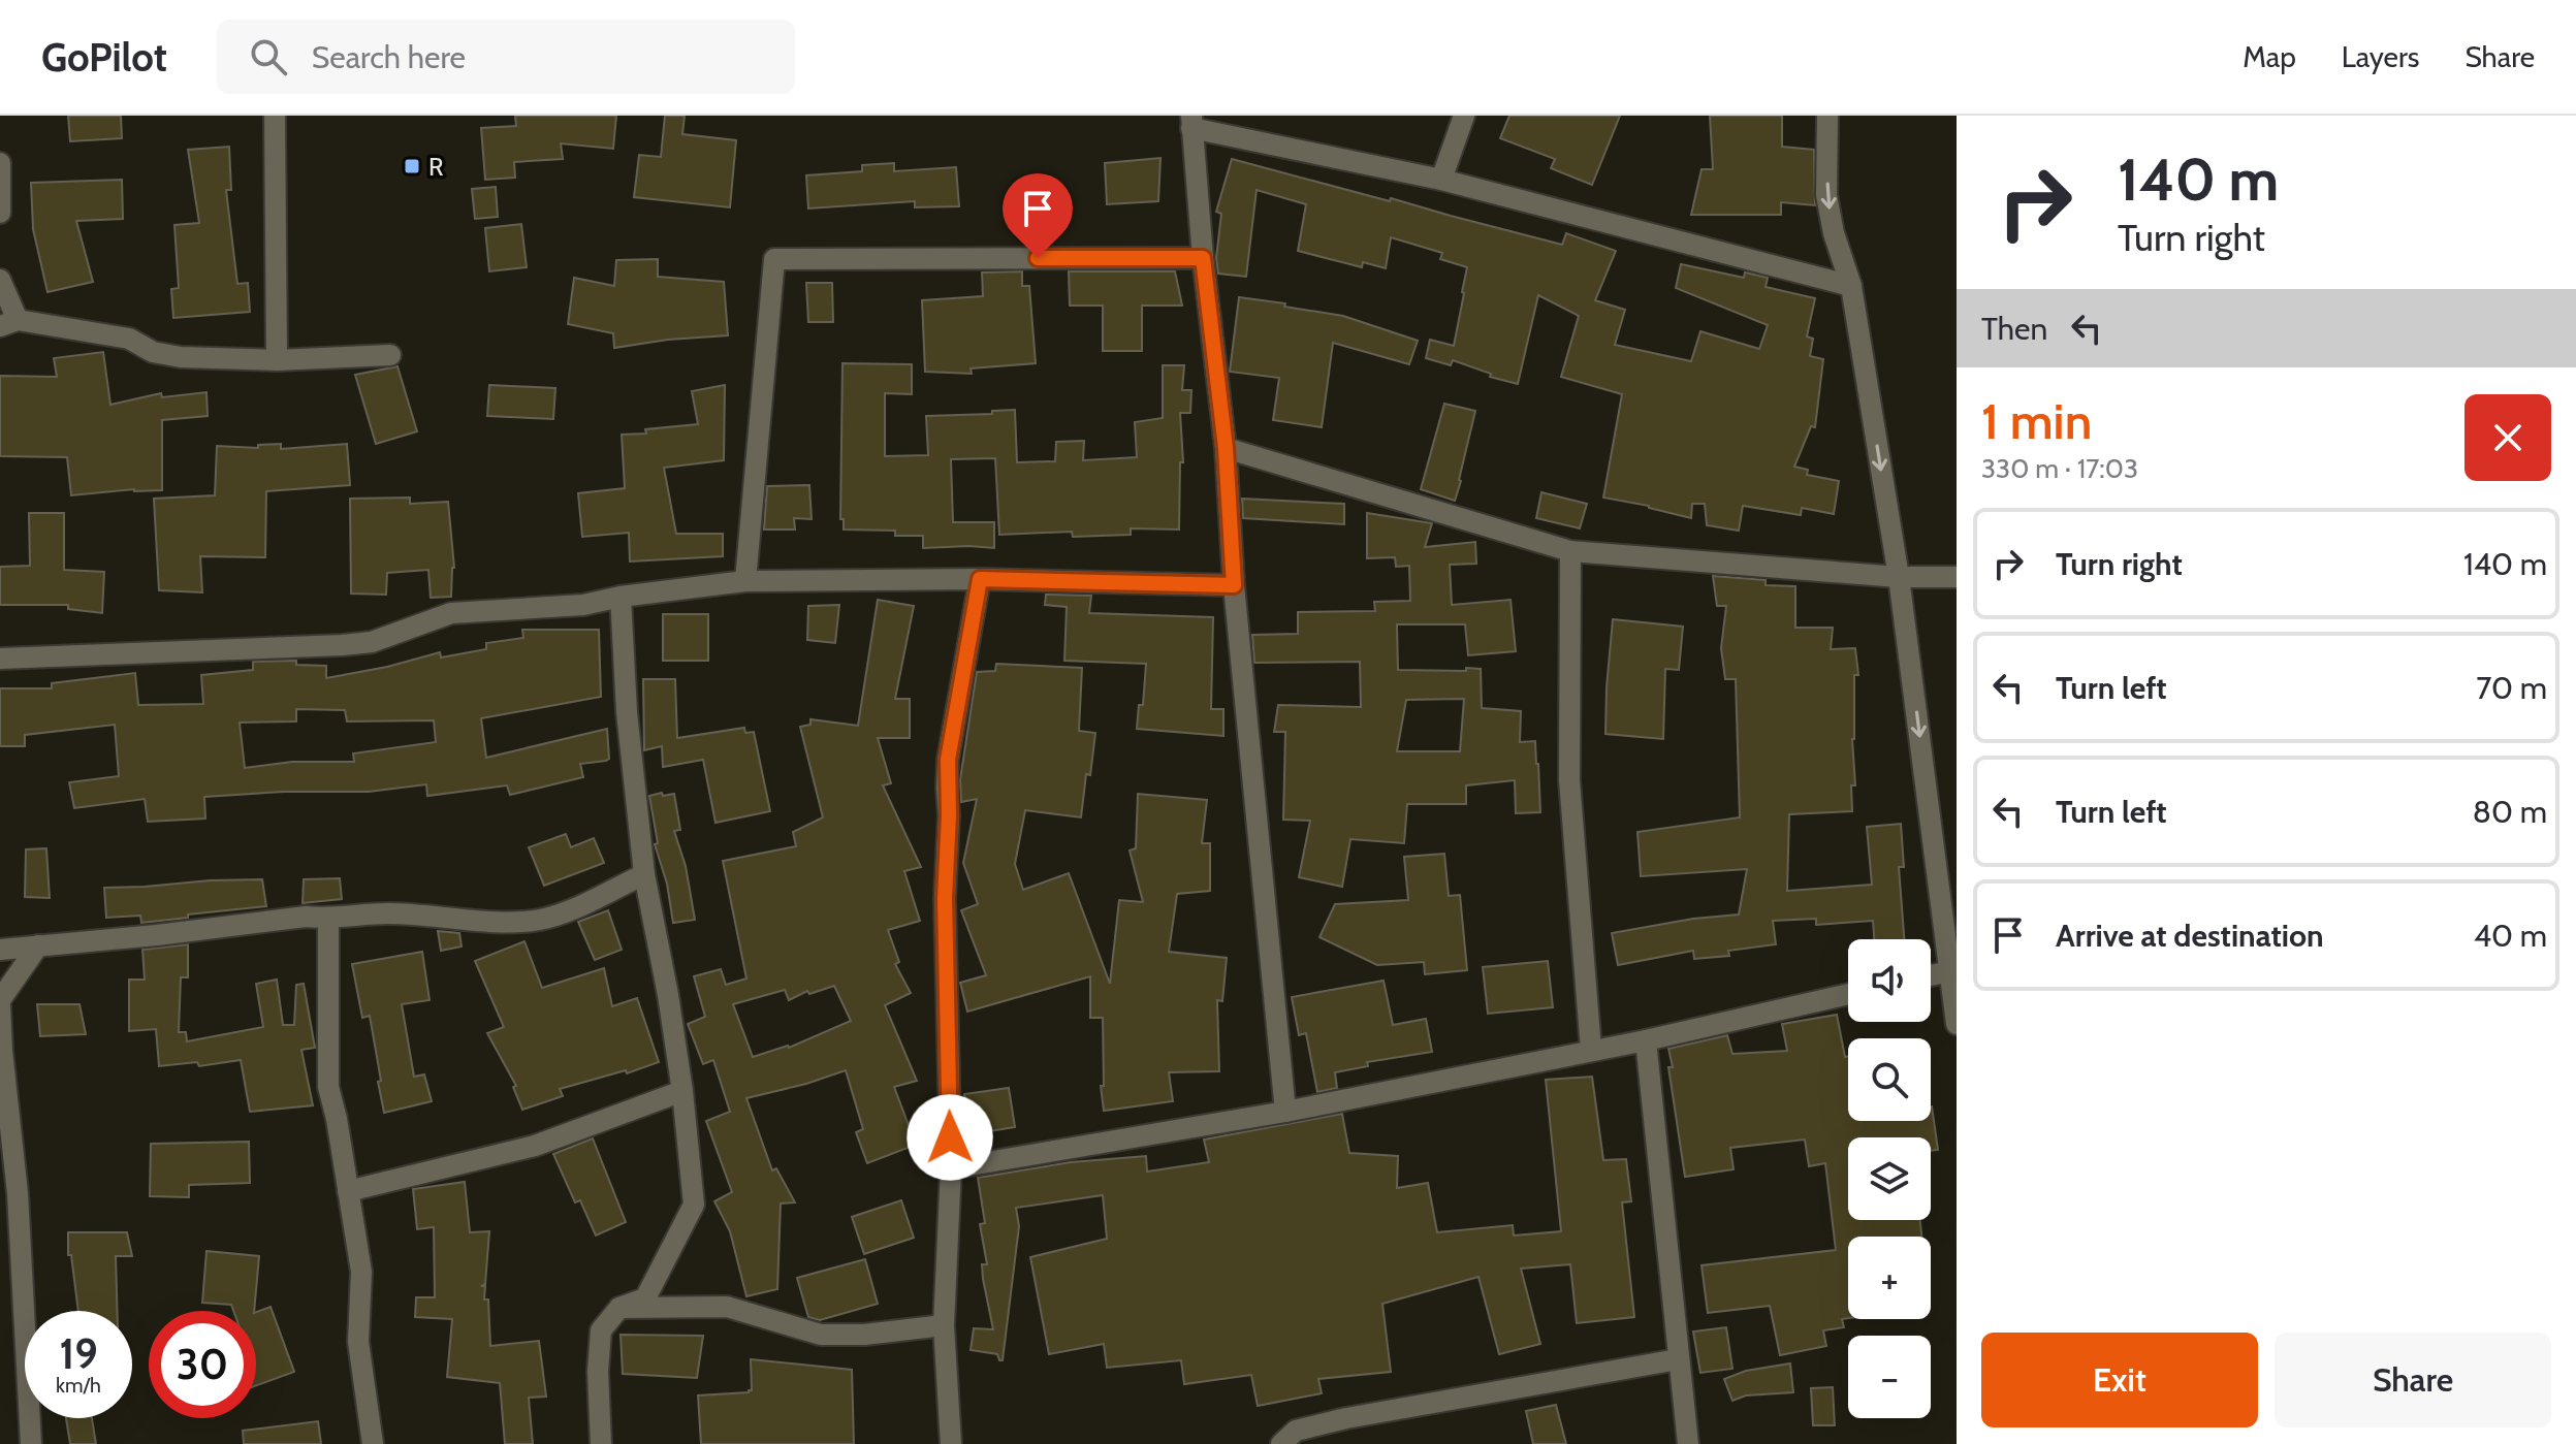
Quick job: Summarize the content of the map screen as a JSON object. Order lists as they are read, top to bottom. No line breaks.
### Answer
{"places":{"transit":["R"]},"page":{"header":"GoPilot","search":"Search here","nav":["Map","Layers","Share"],"turn":["140 m","Turn right"],"then":"Then","heading":["1 min","330 m · 17:03"],"list":[{"name":"Turn right","value":"140 m"},{"name":"Turn left","value":"70 m"},{"name":"Turn left","value":"80 m"},{"name":"Arrive at destination","value":"40 m"}],"map_buttons":["+","−"],"speed":"19 km/h","limit":"30","buttons":["Exit","Share"]}}
